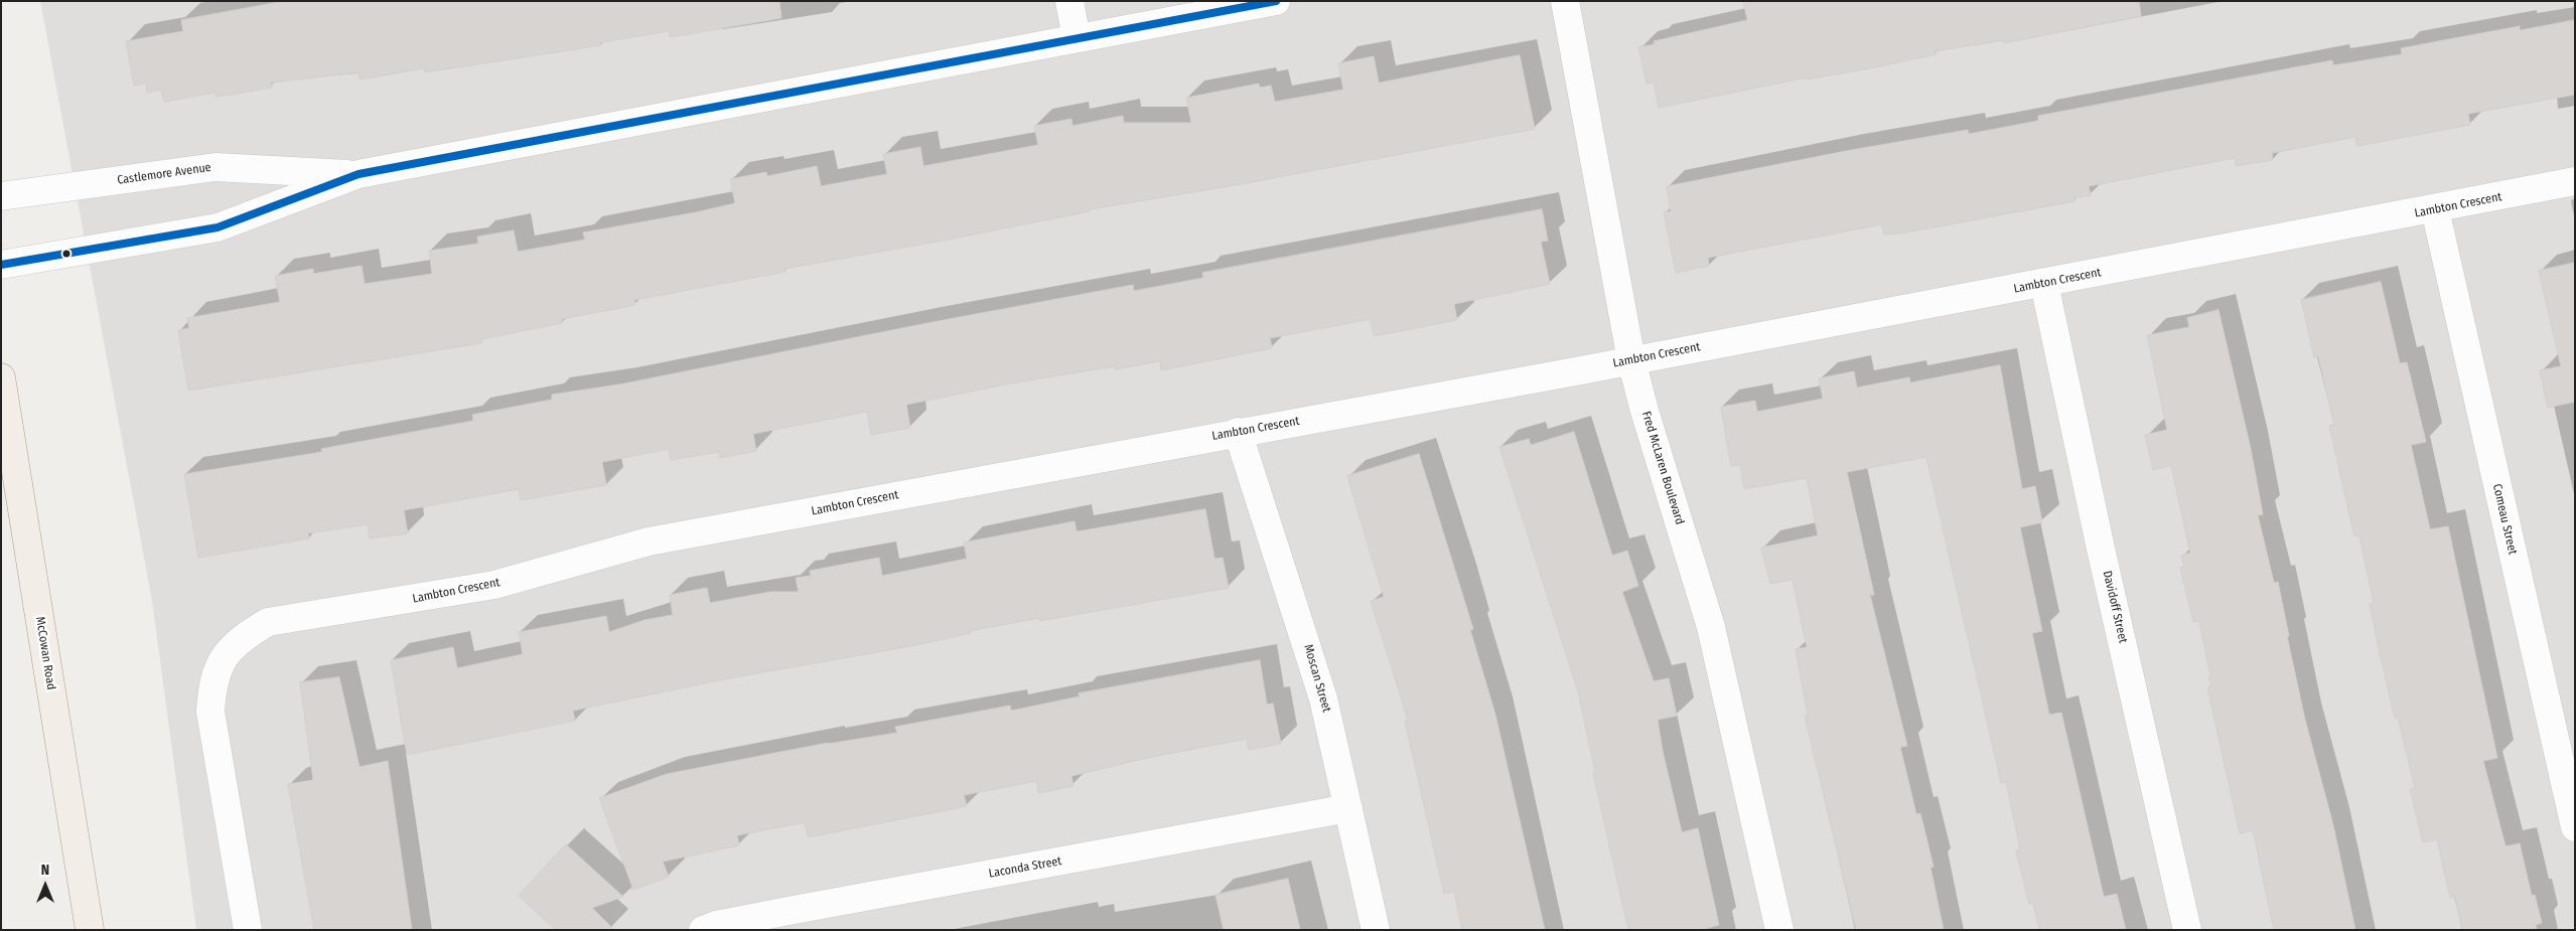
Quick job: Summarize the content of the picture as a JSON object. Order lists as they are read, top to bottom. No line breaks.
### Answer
{"streets":{"main road":["McCowan Road"],"street":["Castlemore Avenue","Lambton Crescent","Fred McLaren Boulevard","Comeau Street","Davidoff Street","Moscan Street","Laconda Street"]},"crossings":[["Lambton Crescent","Fred McLaren Boulevard"],["Lambton Crescent","Comeau Street"],["Lambton Crescent","Davidoff Street"],["Lambton Crescent","Moscan Street"],["Moscan Street","Laconda Street"]],"north":"top"}
